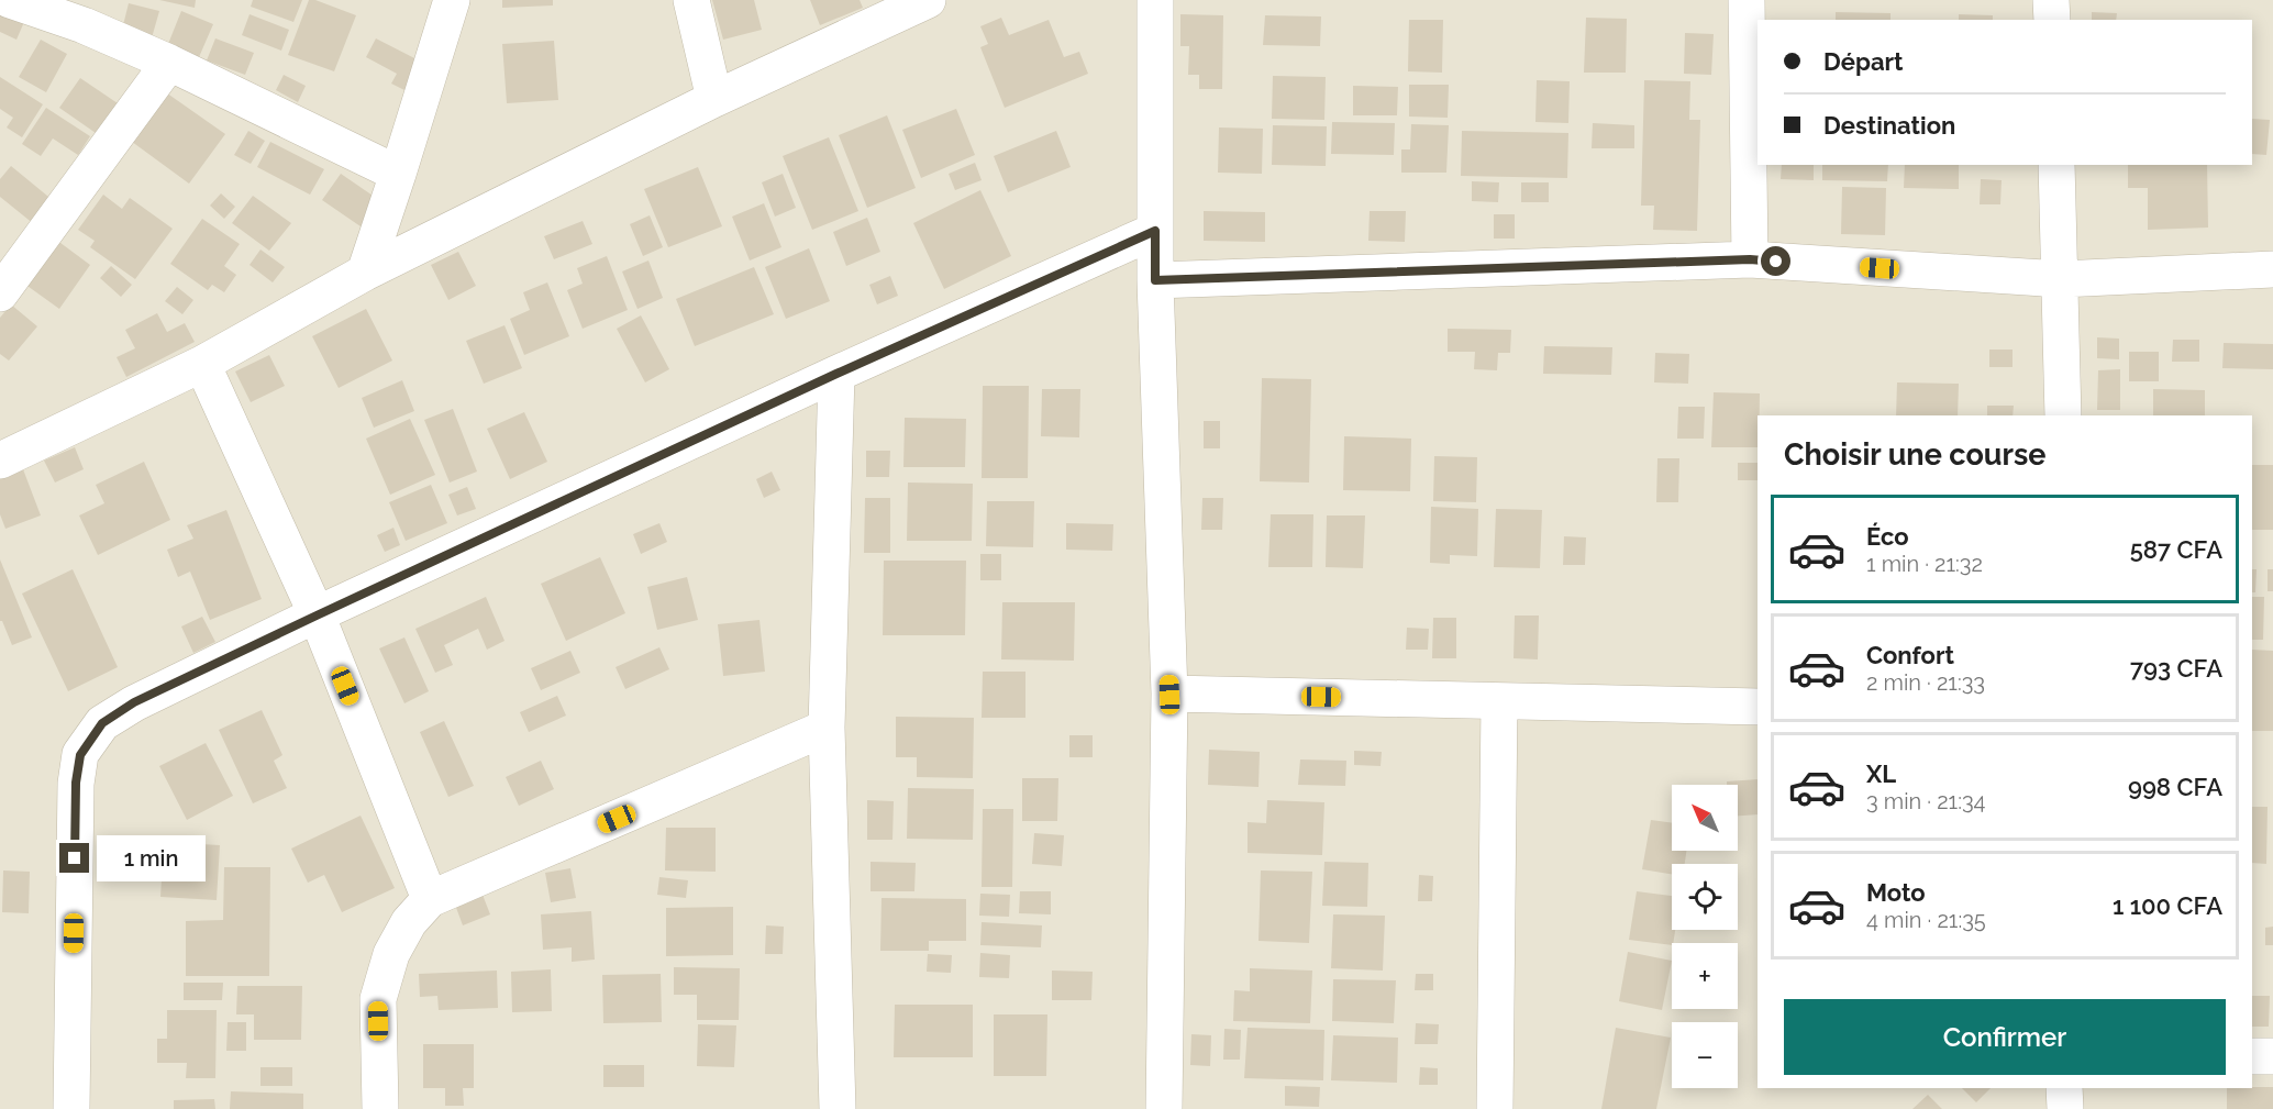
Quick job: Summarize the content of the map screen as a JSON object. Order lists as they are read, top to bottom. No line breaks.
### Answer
{"north":"top left","page":{"banner":["Départ","Destination"],"heading":"Choisir une course","list":[{"name":"Éco","note":"1 min · 21:32","value":"587 CFA"},{"name":"Confort","note":"2 min · 21:33","value":"793 CFA"},{"name":"XL","note":"3 min · 21:34","value":"998 CFA"},{"name":"Moto","note":"4 min · 21:35","value":"1 100 CFA"}],"map_buttons":["+","−"],"bubble":"1 min","buttons":"Confirmer"}}
